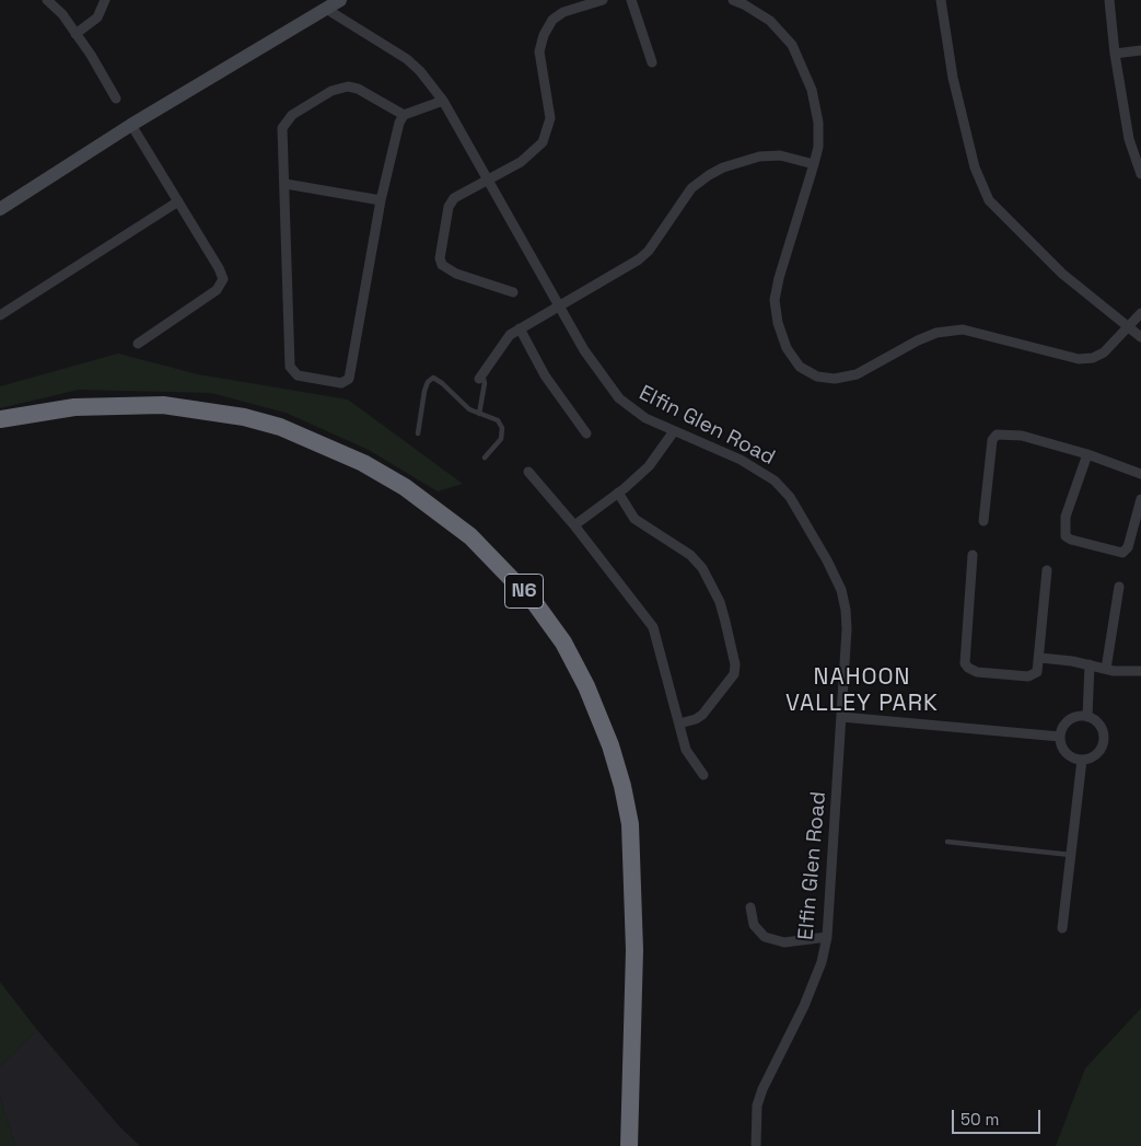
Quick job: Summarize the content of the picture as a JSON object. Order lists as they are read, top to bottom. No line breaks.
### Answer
{"streets":{"highway":["N6"],"street":["Elfin Glen Road"]},"districts":["NAHOON VALLEY PARK"],"scale_bar":"50 m"}
